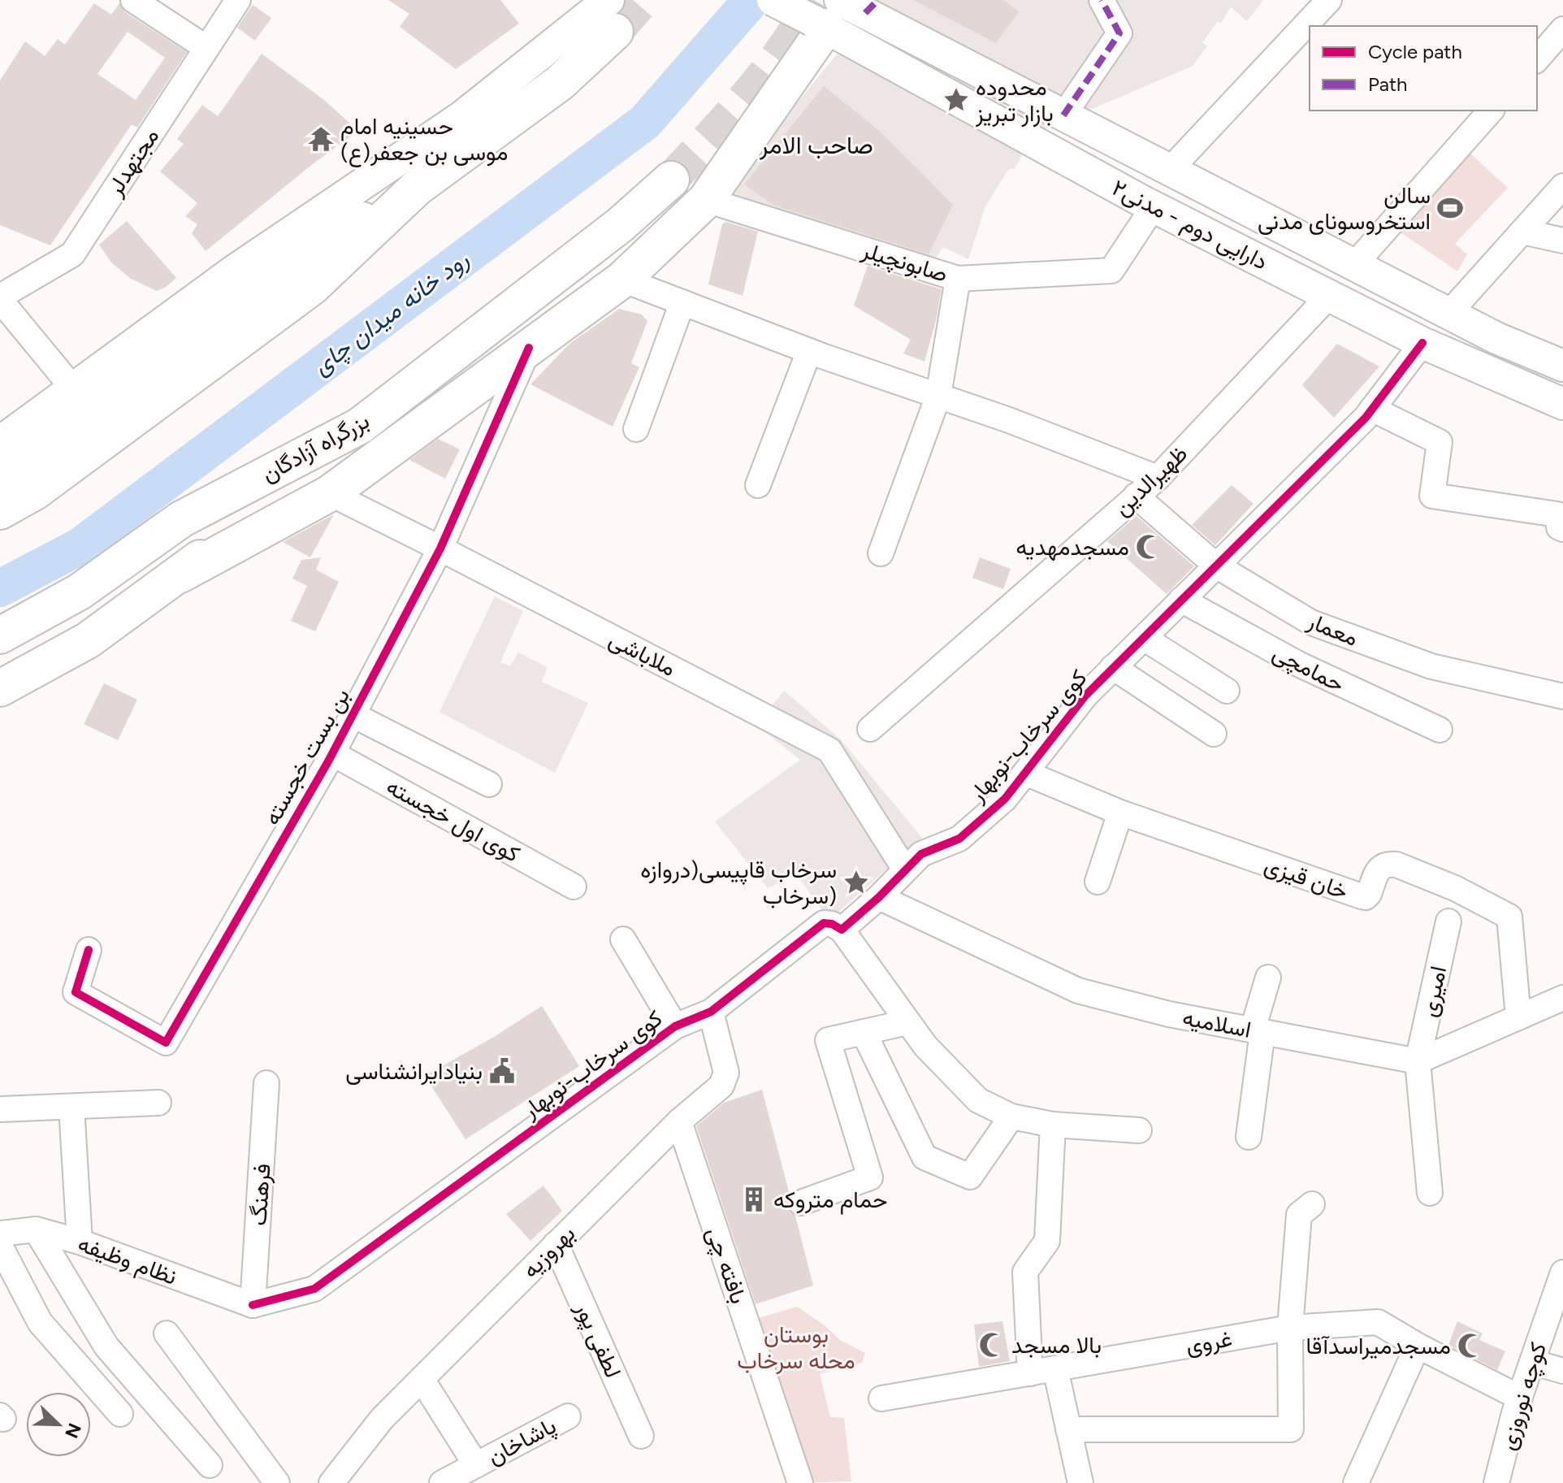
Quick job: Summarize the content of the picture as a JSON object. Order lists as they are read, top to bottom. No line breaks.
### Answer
{"streets":{"highway":["بزرگراه آزادگان"],"main road":["دارایی دوم - مدنی۲"],"street":["مجتهدلر","صابونچیلر","ظهیرالدین","معمار","ملاباشی","حمامچی","کوی سرخاب-نوبهار","بن بست خجسته","کوی اول خجسته","خان قیزی","امیری","اسلامیه","فرهنگ","بهروزیه","نظام وظیفه","بافته چی","لطفی پور","غروی","کوچه نوروزی","پاشاخان"]},"crossings":[["دارایی دوم - مدنی۲","صابونچیلر"],["دارایی دوم - مدنی۲","ظهیرالدین"],["دارایی دوم - مدنی۲","کوی سرخاب-نوبهار"],["ظهیرالدین","معمار"],["معمار","کوی سرخاب-نوبهار"],["ملاباشی","کوی سرخاب-نوبهار"],["ملاباشی","بن بست خجسته"],["حمامچی","کوی سرخاب-نوبهار"],["کوی سرخاب-نوبهار","خان قیزی"],["کوی سرخاب-نوبهار","اسلامیه"],["کوی سرخاب-نوبهار","فرهنگ"],["کوی سرخاب-نوبهار","بهروزیه"],["کوی سرخاب-نوبهار","نظام وظیفه"],["بن بست خجسته","کوی اول خجسته"],["امیری","اسلامیه"],["فرهنگ","نظام وظیفه"],["بهروزیه","بافته چی"],["بهروزیه","لطفی پور"],["بهروزیه","پاشاخان"],["غروی","کوچه نوروزی"]],"districts":["صاحب الامر"],"water":["رود خانه میدان چای"],"parks":["بوستان محله سرخاب"],"places":{"place":["محدوده بازار تبریز","سرخاب قاپیسی(دروازه سرخاب)"],"temple":["حسینیه امام موسی بن جعفر(ع)"],"sports":["سالن استخروسونای مدنی"],"mosque":["مسجدمهدیه","بالا مسجد","مسجدمیراسدآقا"],"public building":["بنیادایرانشناسی"],"building":["حمام متروکه"]},"legend":["Cycle path","Path"],"north":"bottom right"}
